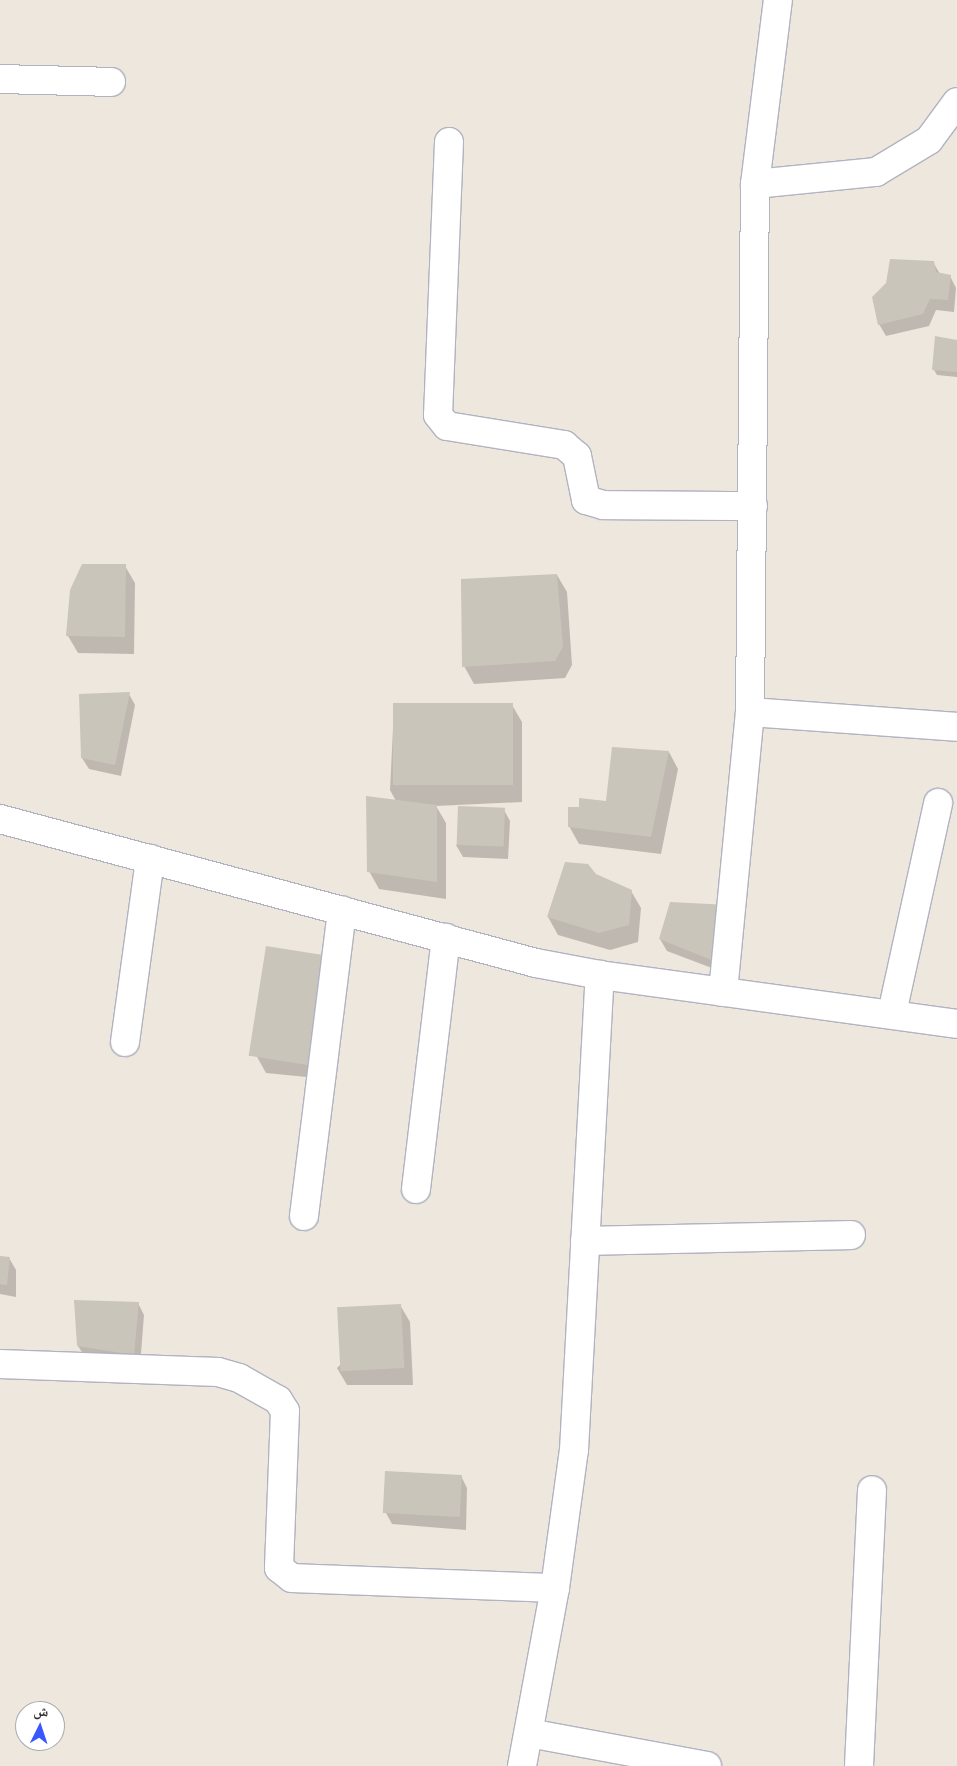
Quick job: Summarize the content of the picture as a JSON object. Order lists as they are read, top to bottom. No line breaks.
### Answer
{"north":"top"}
